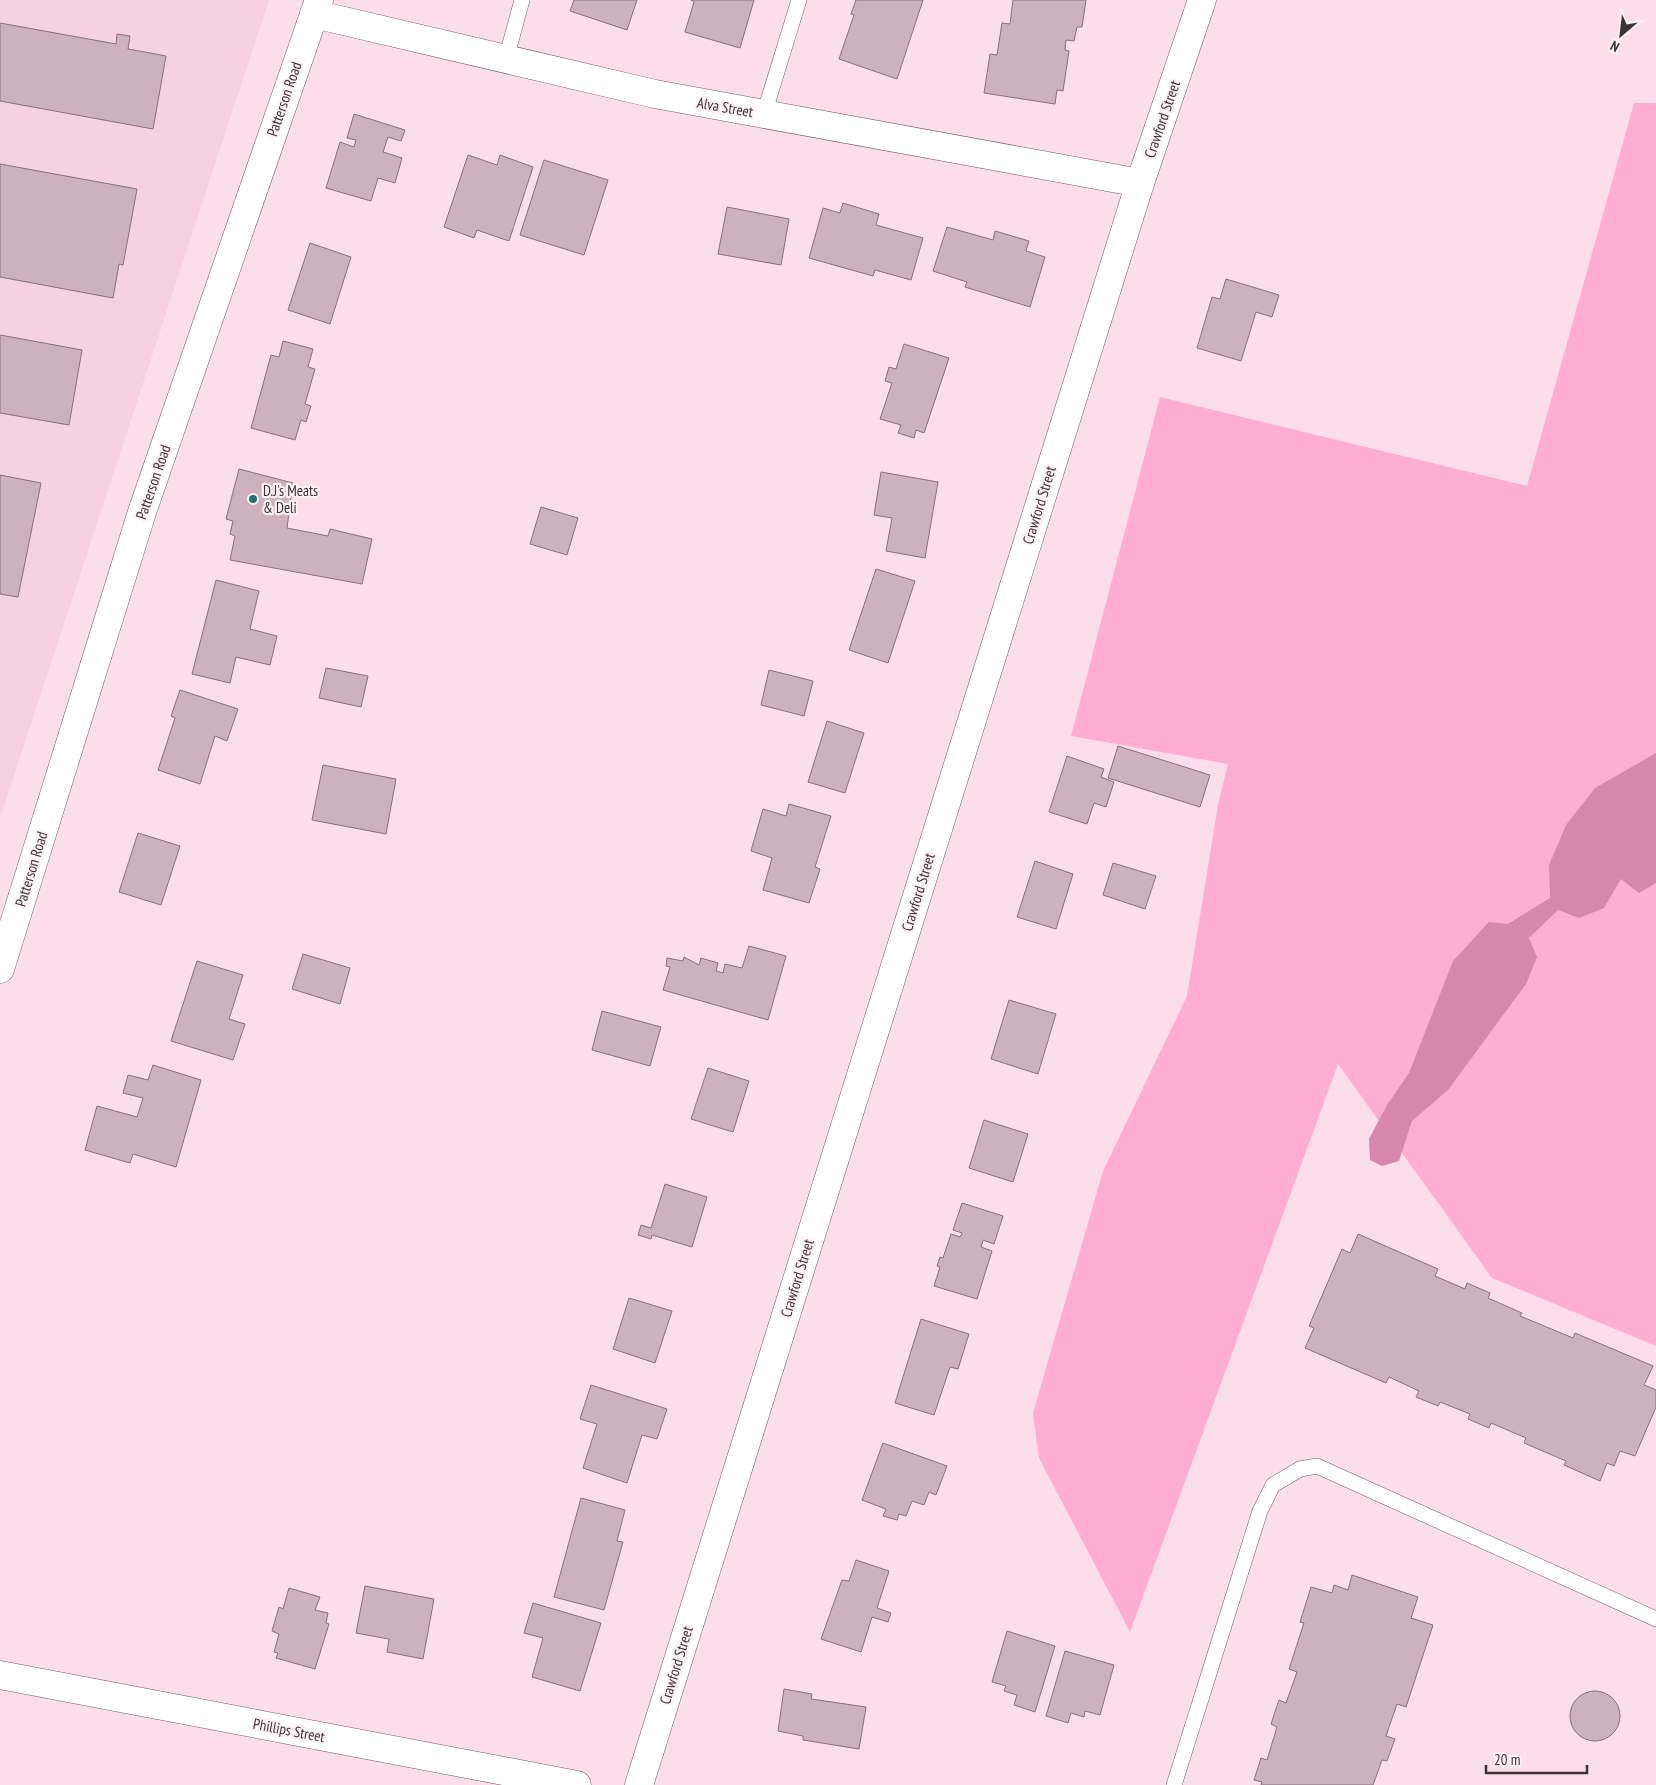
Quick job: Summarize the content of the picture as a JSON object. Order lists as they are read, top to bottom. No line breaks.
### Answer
{"streets":{"street":["Patterson Road","Alva Street","Crawford Street","Phillips Street"]},"crossings":[["Patterson Road","Alva Street"],["Alva Street","Crawford Street"]],"places":["D.J's Meats & Deli"],"scale_bar":"20 m","north":"bottom left"}
